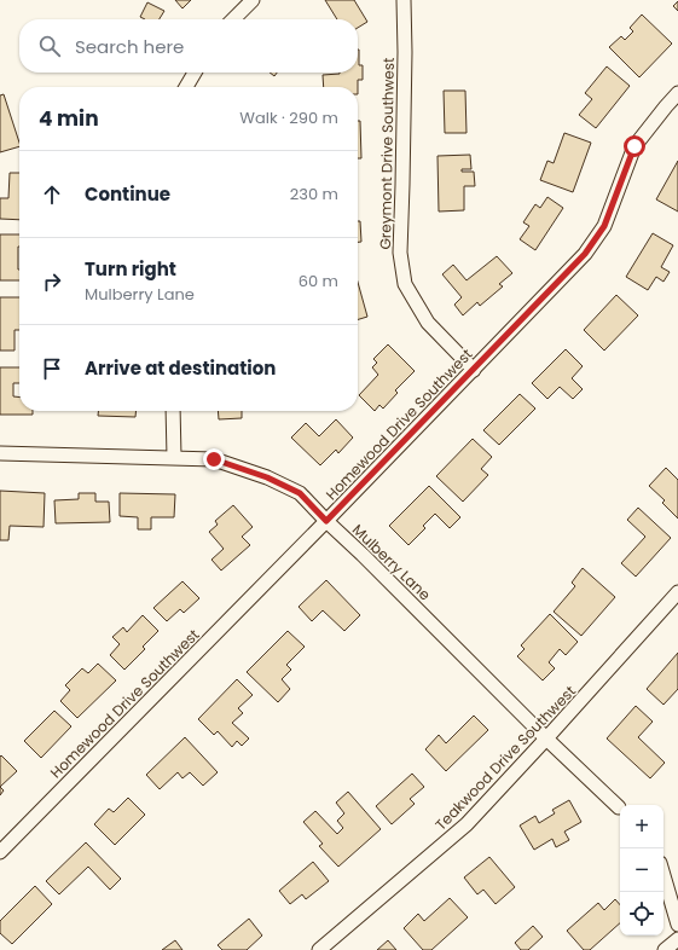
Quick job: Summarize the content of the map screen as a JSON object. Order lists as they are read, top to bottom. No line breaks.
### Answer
{"streets":{"street":["Greymont Drive Southwest","Homewood Drive Southwest","Mulberry Lane","Teakwood Drive Southwest"]},"crossings":[["Greymont Drive Southwest","Homewood Drive Southwest"],["Homewood Drive Southwest","Mulberry Lane"],["Mulberry Lane","Teakwood Drive Southwest"]],"page":{"search":"Search here","heading":["4 min","Walk · 290 m"],"list":[["Continue","230 m"],["Turn right","Mulberry Lane","60 m"],"Arrive at destination"],"map_buttons":["+","−"]}}
